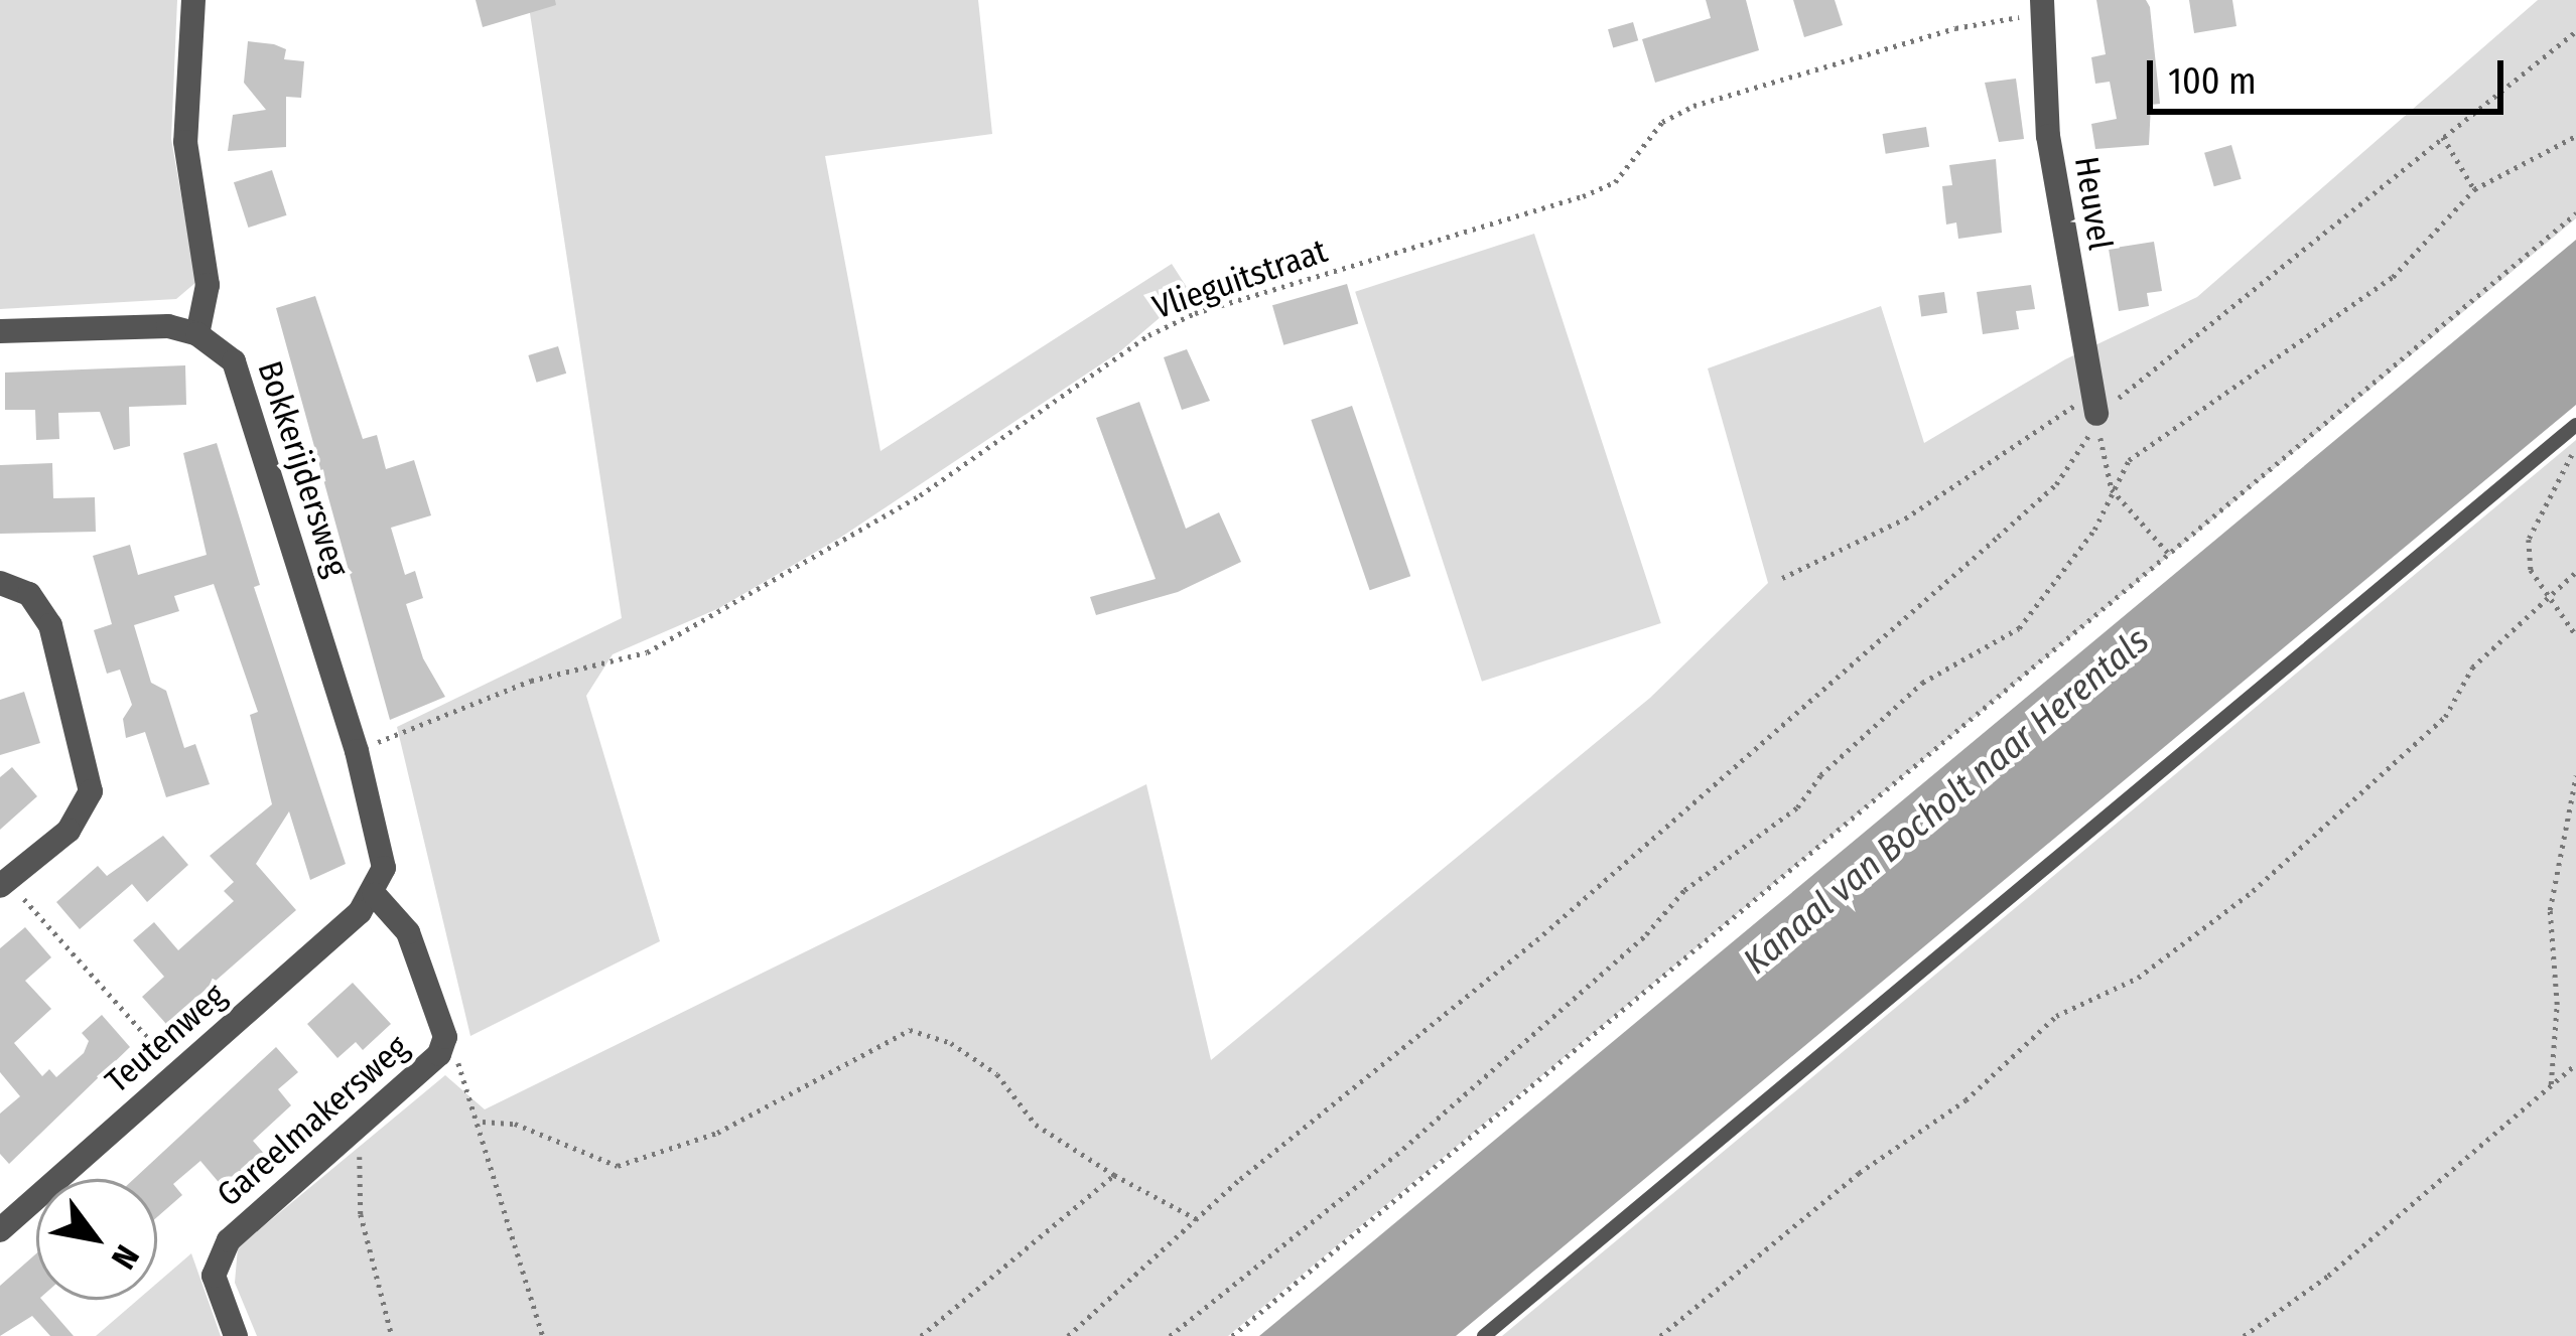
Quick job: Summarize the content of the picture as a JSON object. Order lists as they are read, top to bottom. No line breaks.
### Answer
{"streets":{"street":["Heuvel","Bokkerijdersweg","Teutenweg","Gareelmakersweg"],"path":["Vlieguitstraat"]},"crossings":[["Heuvel","Vlieguitstraat"],["Vlieguitstraat","Bokkerijdersweg"],["Bokkerijdersweg","Teutenweg"],["Bokkerijdersweg","Gareelmakersweg"],["Teutenweg","Gareelmakersweg"]],"water":["Kanaal van Bocholt naar Herentals"],"scale_bar":"100 m","north":"bottom right"}
